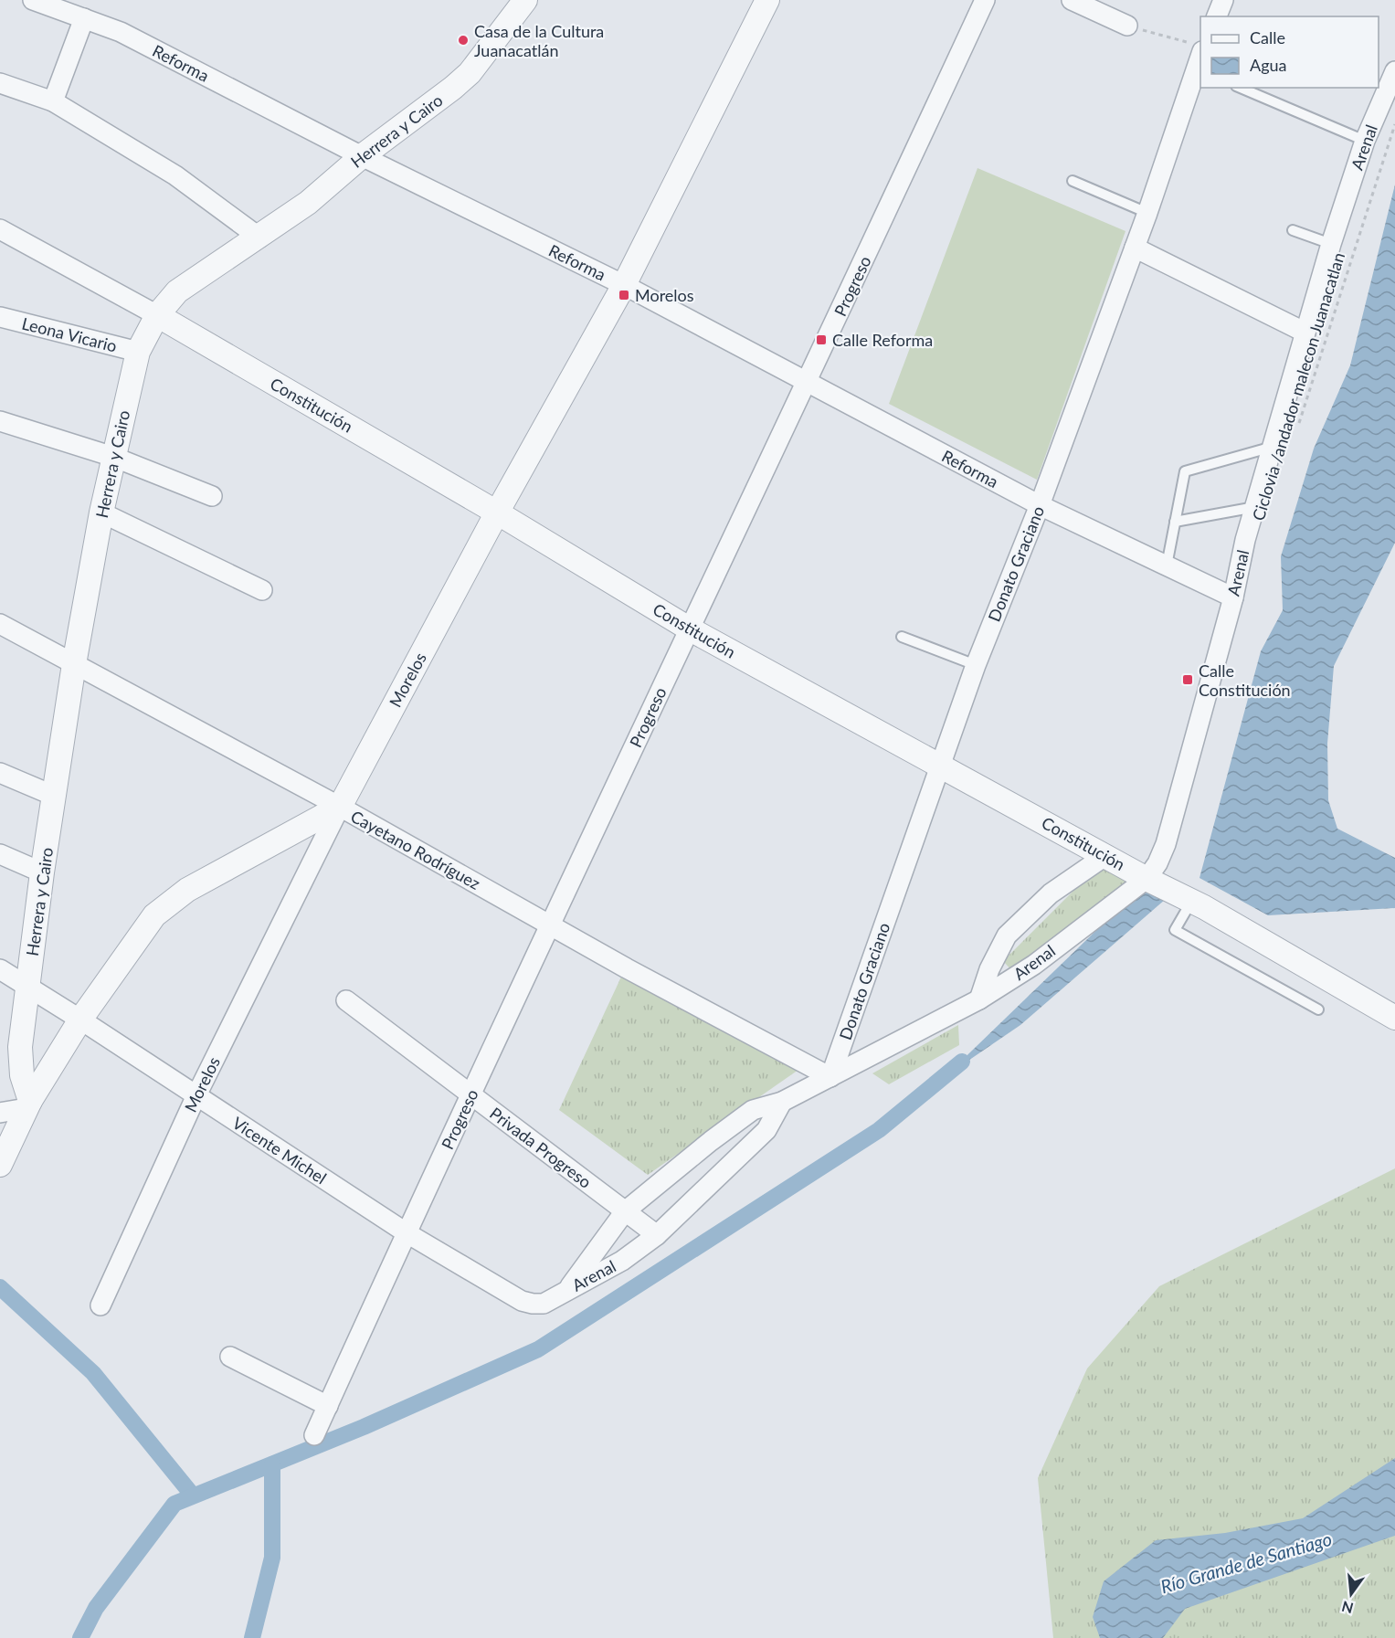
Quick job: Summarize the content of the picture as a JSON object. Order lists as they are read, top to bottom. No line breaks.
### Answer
{"streets":{"street":["Reforma","Herrera y Cairo","Arenal","Progreso","Leona Vicario","Constitución","Donato Graciano","Morelos","Cayetano Rodríguez","Privada Progreso","Vicente Michel"],"path":["Ciclovia /andador malecon Juanacatlan"]},"crossings":[["Reforma","Herrera y Cairo"],["Reforma","Arenal"],["Reforma","Progreso"],["Reforma","Donato Graciano"],["Reforma","Morelos"],["Herrera y Cairo","Leona Vicario"],["Herrera y Cairo","Constitución"],["Herrera y Cairo","Cayetano Rodríguez"],["Herrera y Cairo","Vicente Michel"],["Arenal","Constitución"],["Arenal","Donato Graciano"],["Arenal","Cayetano Rodríguez"],["Arenal","Privada Progreso"],["Arenal","Vicente Michel"],["Progreso","Constitución"],["Progreso","Cayetano Rodríguez"],["Progreso","Privada Progreso"],["Progreso","Vicente Michel"],["Constitución","Donato Graciano"],["Constitución","Morelos"],["Donato Graciano","Cayetano Rodríguez"],["Morelos","Cayetano Rodríguez"],["Morelos","Vicente Michel"]],"water":["Río Grande de Santiago"],"places":{"other":["Casa de la Cultura Juanacatlán"],"transit":["Morelos","Calle Reforma","Calle Constitución"]},"legend":["Calle","Agua"],"north":"bottom"}
